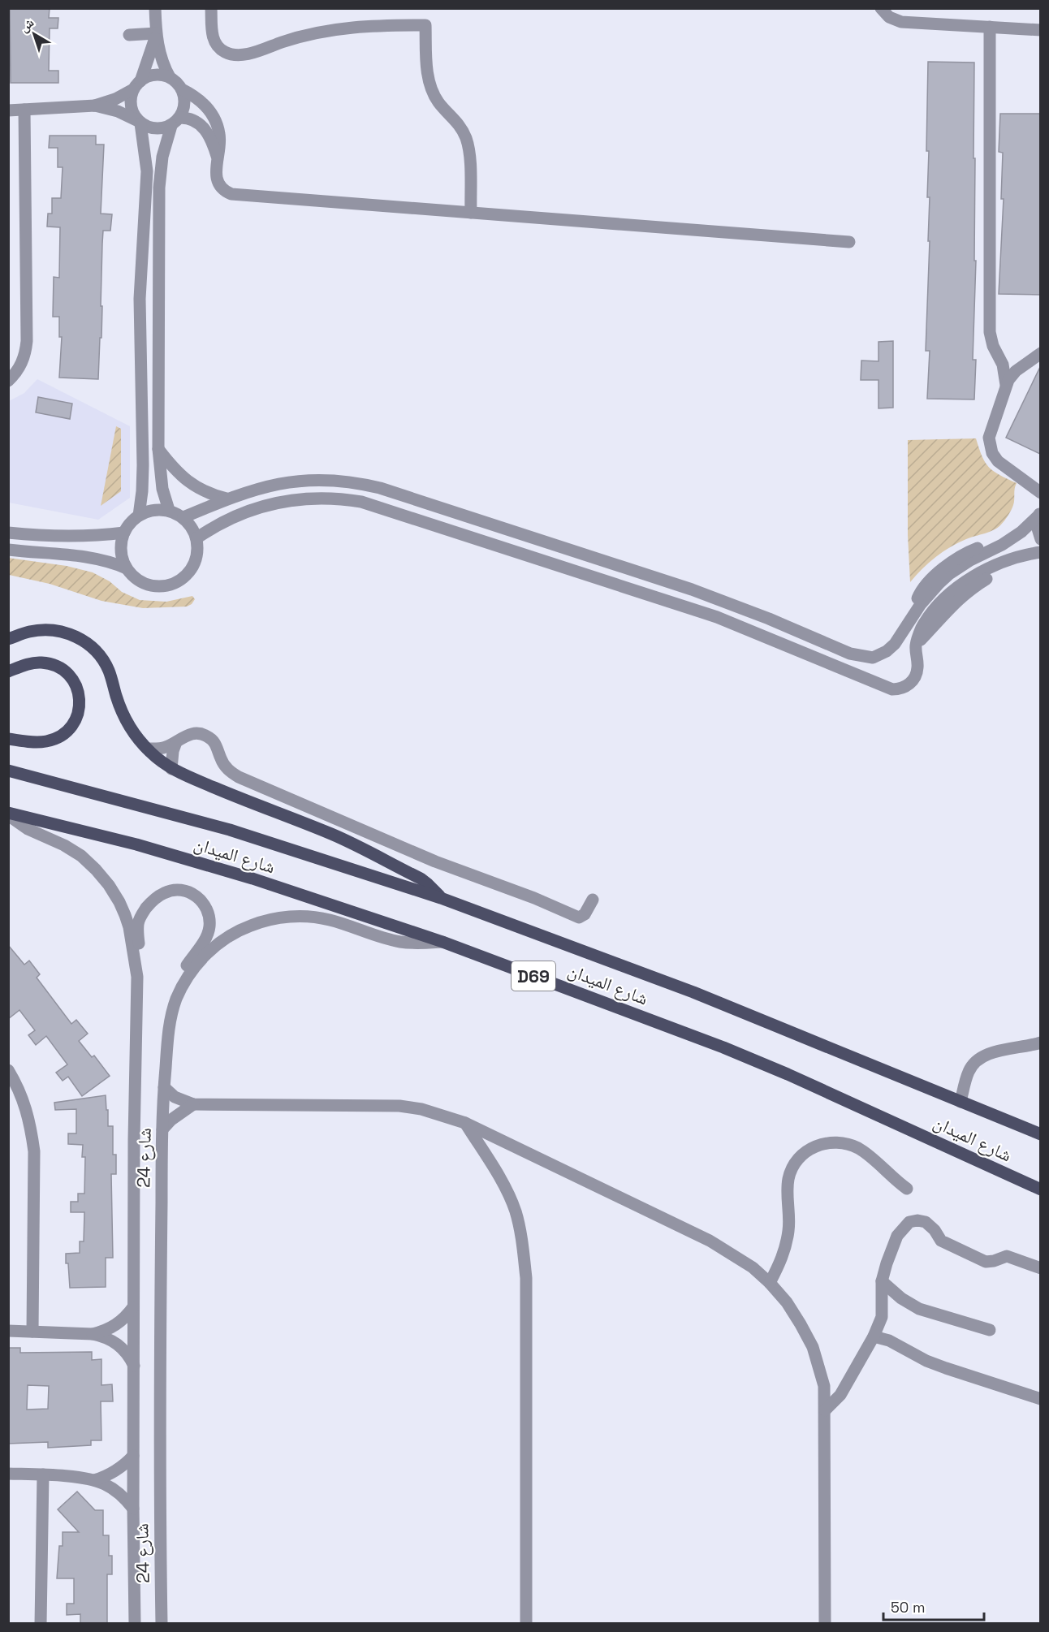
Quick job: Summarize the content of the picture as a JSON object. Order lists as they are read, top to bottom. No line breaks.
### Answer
{"streets":{"main road":["شارع الميدان","D69"],"street":["شارع 24"]},"crossings":[["شارع الميدان","شارع 24"]],"scale_bar":"50 m","north":"top left"}
